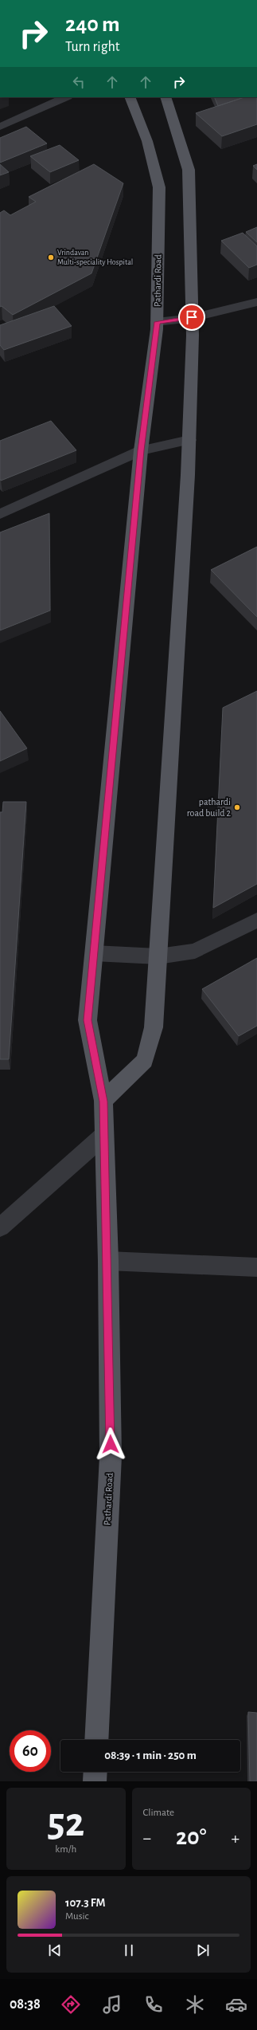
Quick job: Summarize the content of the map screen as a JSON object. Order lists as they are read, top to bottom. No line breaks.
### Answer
{"streets":{"main road":["Pathardi Road"]},"places":["Vrindavan Multi-speciality Hospital","pathardi road build 2"],"page":{"turn":["240 m","Turn right"],"limit":"60","trip":"08:39 · 1 min · 250 m","tile":[["52","km/h"],"Climate"],"heat":["−","20°","+"],"song":["107.3 FM","Music"],"tabs":"08:38"}}
